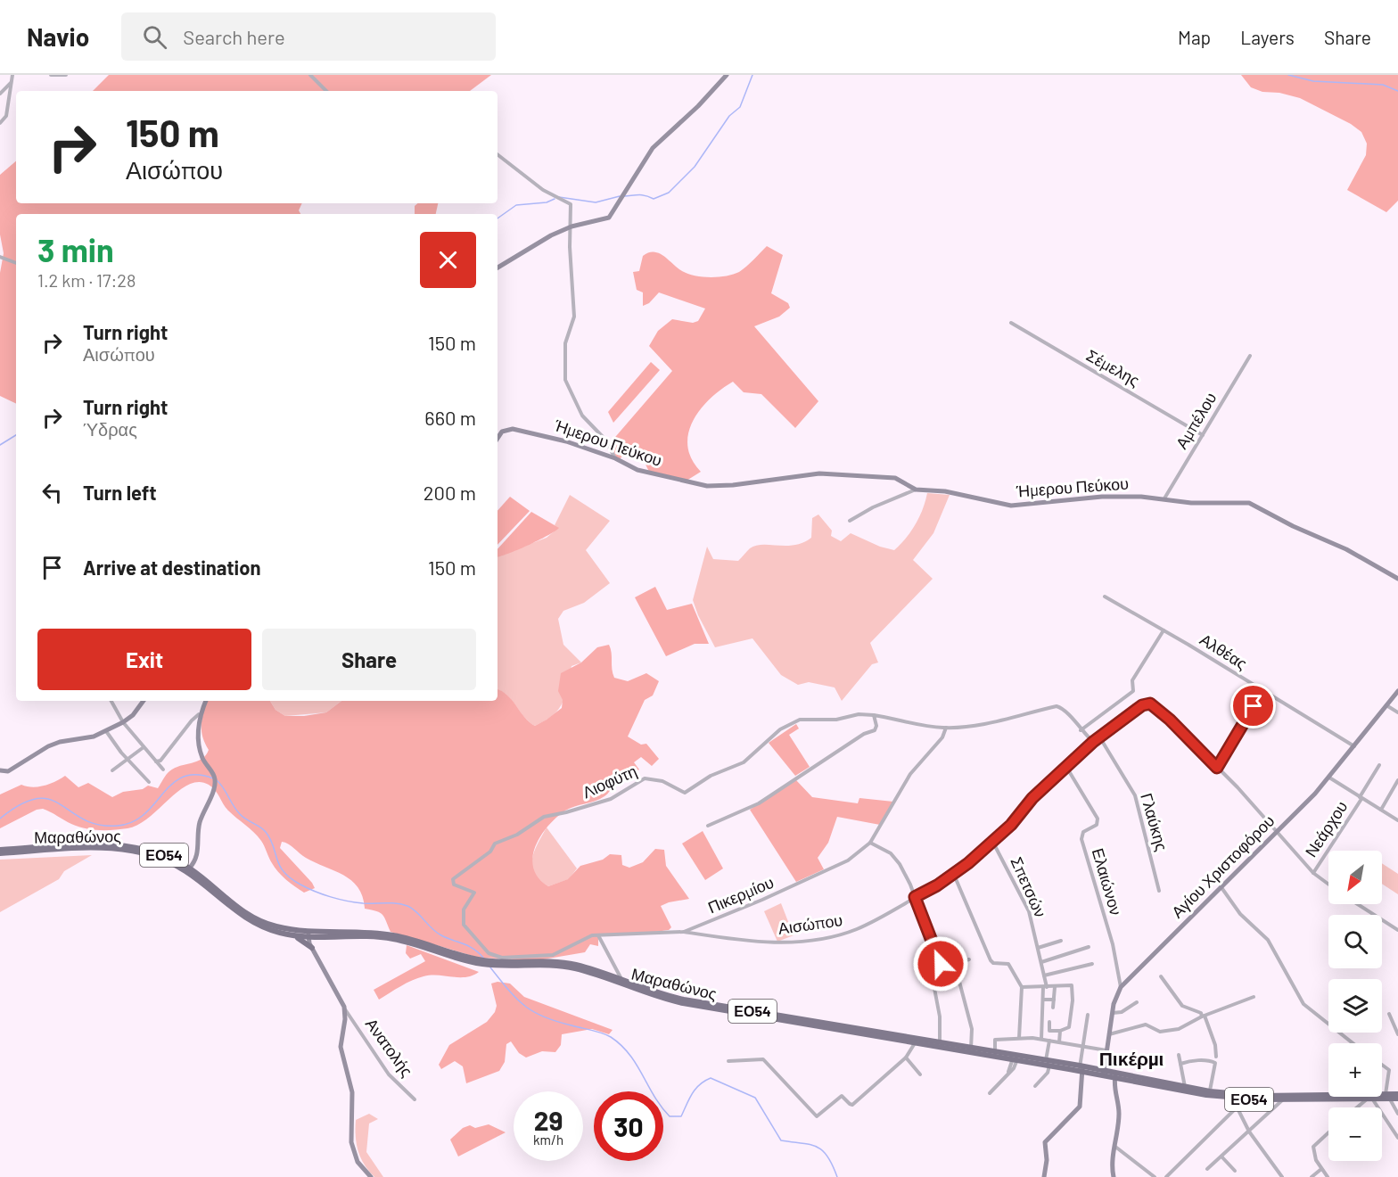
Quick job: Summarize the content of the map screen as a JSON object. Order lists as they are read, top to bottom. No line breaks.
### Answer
{"streets":{"main road":["Μαραθώνος","ΕΟ54"],"street":["Σέμελης","Αμπέλου","Ήμερου Πεύκου","Αλθέας","Λιοφύτη","Γλαύκης","Νεάρχου","Αγίου Χριστοφόρου","Ελαιώνον","Σπετσών","Πικερμίου","Αισώπου","Ανατολής"]},"crossings":[["Σέμελης","Αμπέλου"],["Αμπέλου","Ήμερου Πεύκου"],["Αλθέας","Αγίου Χριστοφόρου"],["Λιοφύτη","Πικερμίου"],["Γλαύκης","Αισώπου"],["Μαραθώνος","Αγίου Χριστοφόρου"],["Αγίου Χριστοφόρου","Ελαιώνον"],["Ελαιώνον","Αισώπου"],["Σπετσών","Αισώπου"],["Πικερμίου","Αισώπου"]],"districts":["Πικέρμι"],"north":"bottom left","page":{"header":"Navio","search":"Search here","nav":["Map","Layers","Share"],"turn":["150 m","Αισώπου"],"heading":["3 min","1.2 km · 17:28"],"list":[{"name":"Turn right","note":"Αισώπου","value":"150 m"},{"name":"Turn right","note":"Ύδρας","value":"660 m"},{"name":"Turn left","value":"200 m"},{"name":"Arrive at destination","value":"150 m"}],"buttons":["Exit","Share"],"map_buttons":["+","−"],"speed":"29 km/h","limit":"30"}}
